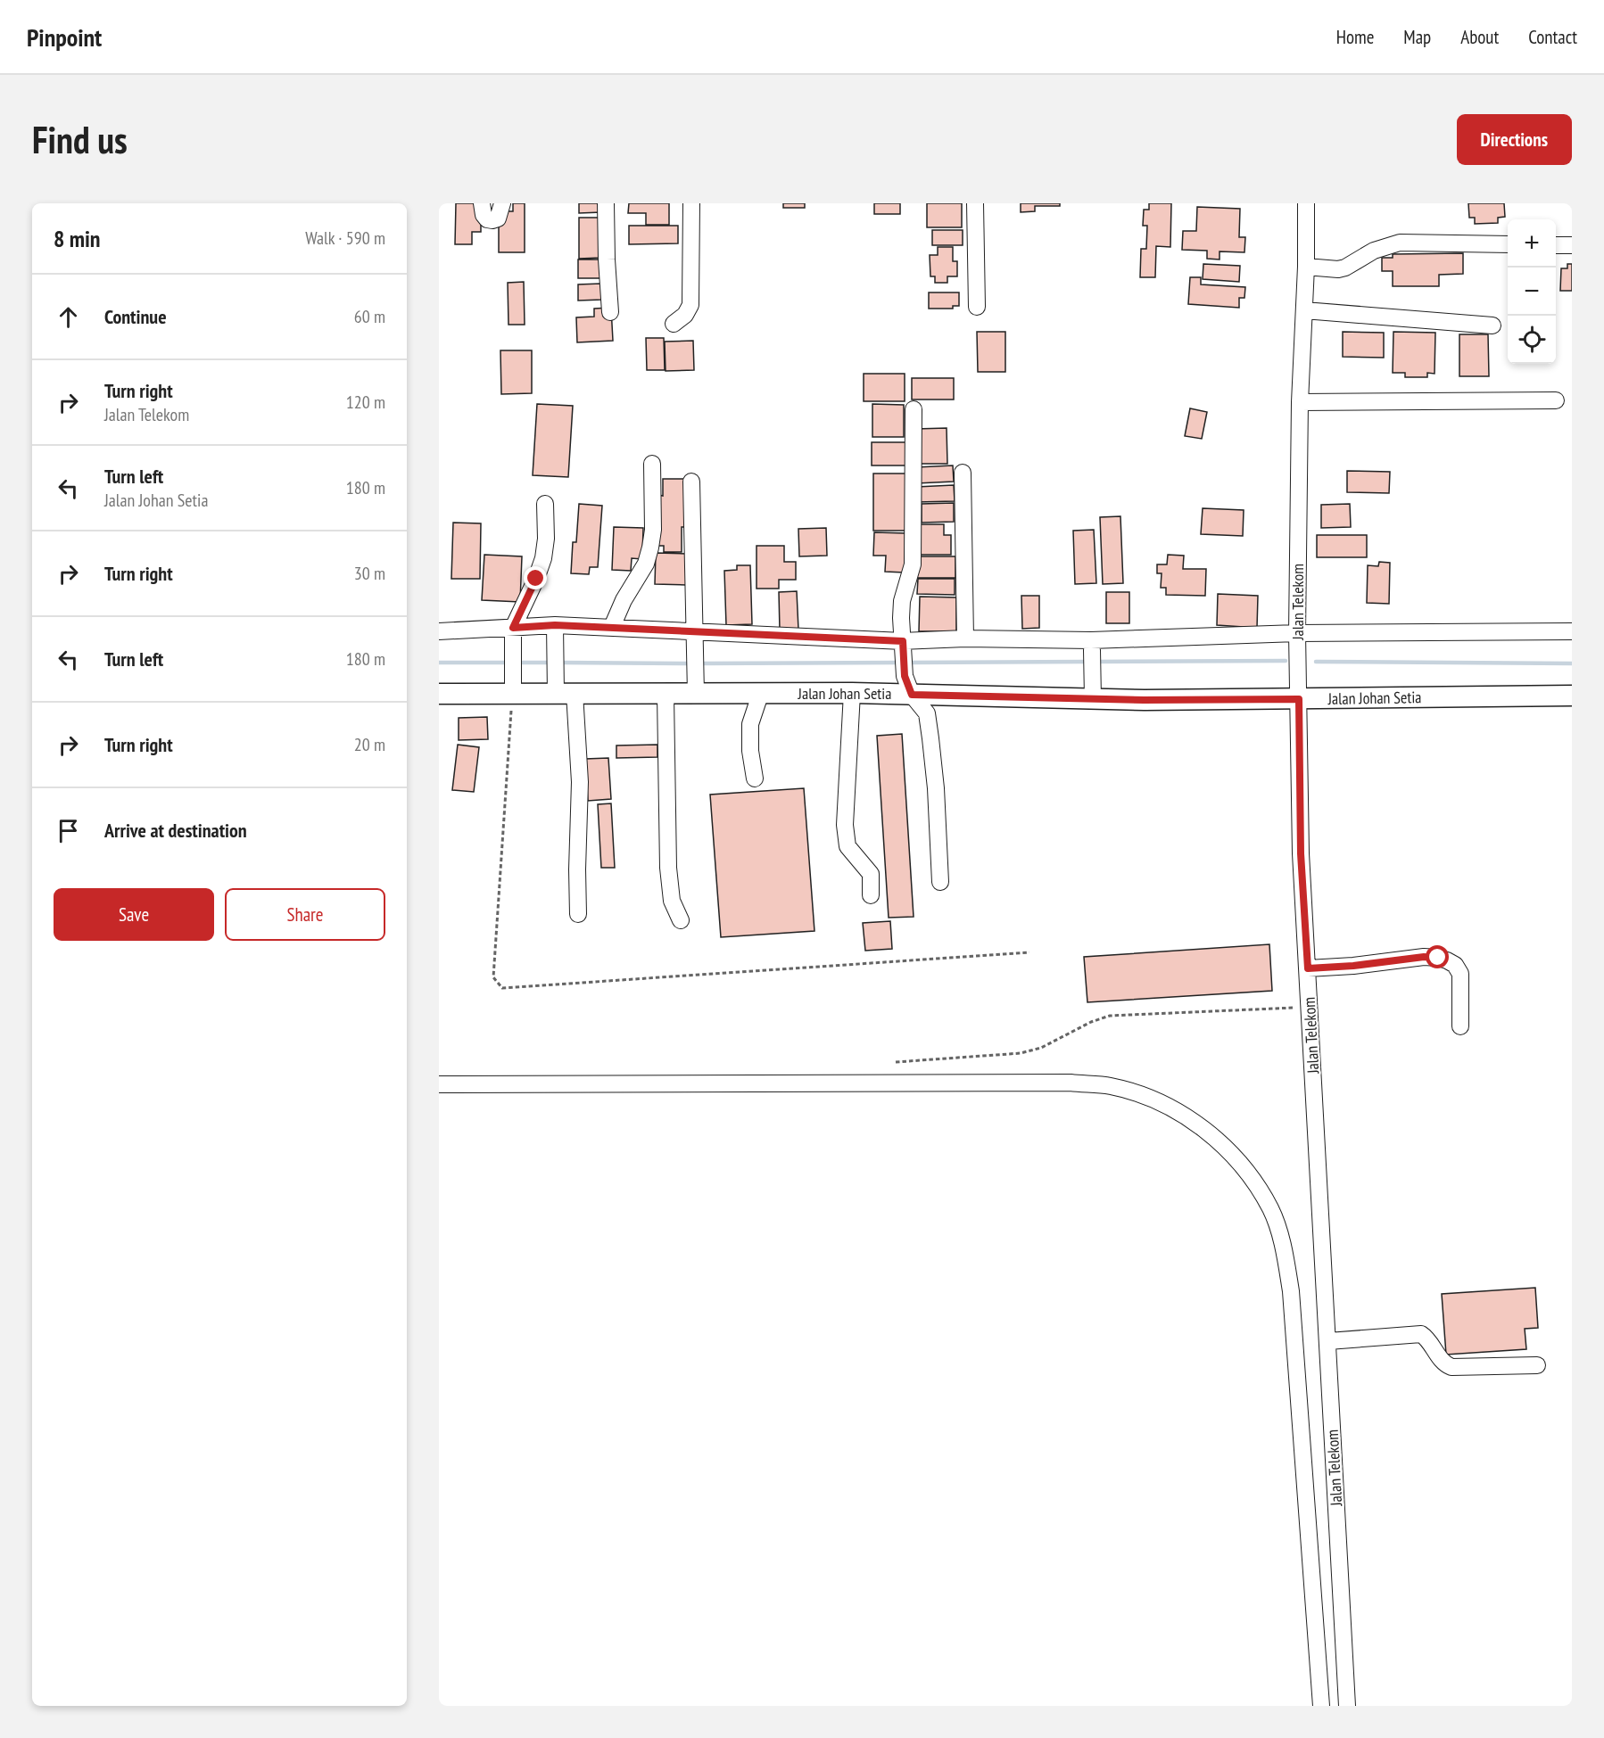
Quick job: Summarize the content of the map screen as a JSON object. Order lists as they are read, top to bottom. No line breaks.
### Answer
{"streets":{"main road":["Jalan Johan Setia"],"street":["Jalan Telekom"]},"crossings":[["Jalan Telekom","Jalan Johan Setia"]],"page":{"header":"Pinpoint","nav":["Home","Map","About","Contact"],"buttons":["Directions",["Save","Share"]],"title":"Find us","heading":["8 min","Walk · 590 m"],"map_buttons":["+","−"],"list":[["Continue","60 m"],["Turn right","Jalan Telekom","120 m"],["Turn left","Jalan Johan Setia","180 m"],["Turn right","30 m"],["Turn left","180 m"],["Turn right","20 m"],"Arrive at destination"]}}
